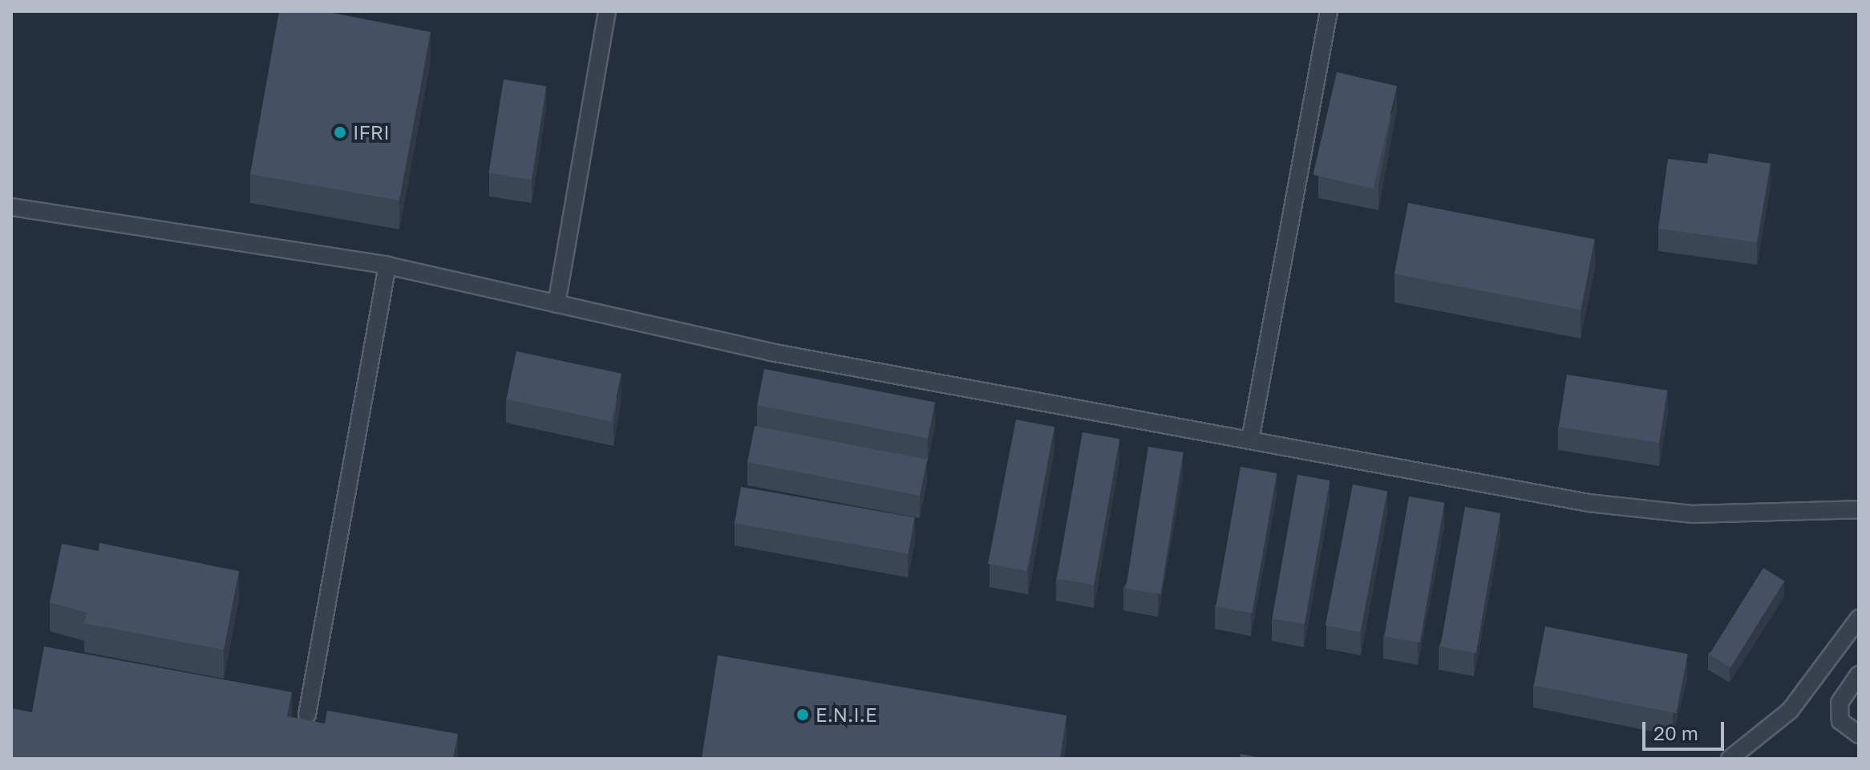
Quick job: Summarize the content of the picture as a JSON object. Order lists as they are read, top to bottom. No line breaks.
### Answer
{"places":["IFRI","E.N.I.E"],"scale_bar":"20 m"}
